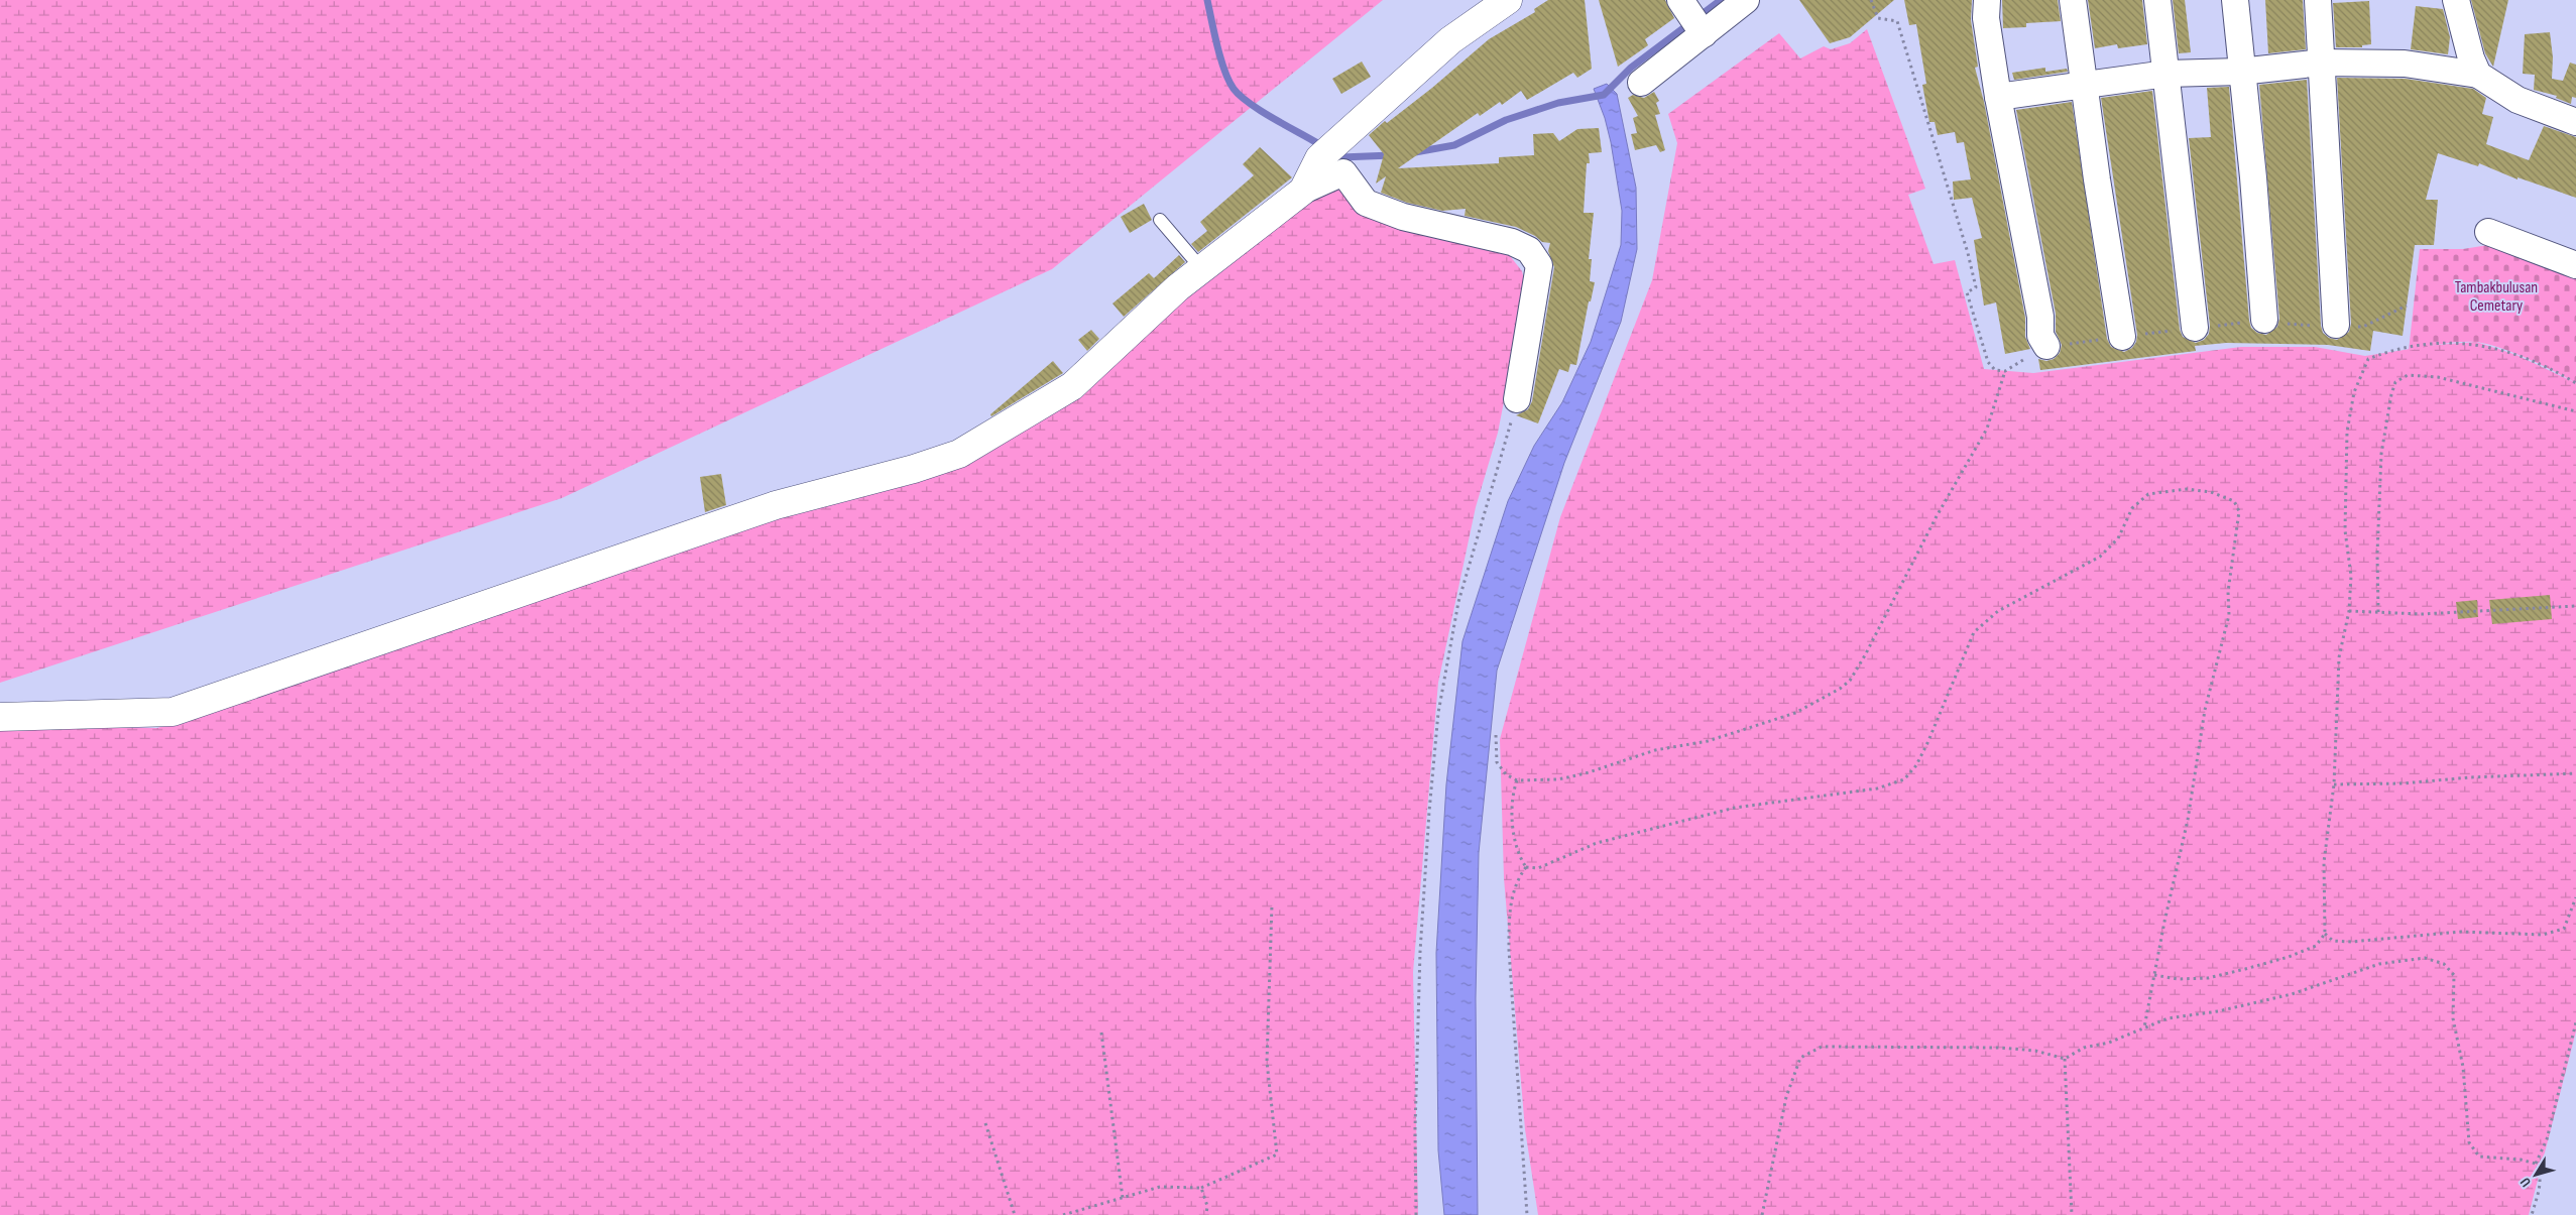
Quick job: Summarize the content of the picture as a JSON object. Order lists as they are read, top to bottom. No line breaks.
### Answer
{"parks":["Tambakbulusan Cemetary"],"north":"bottom left"}
